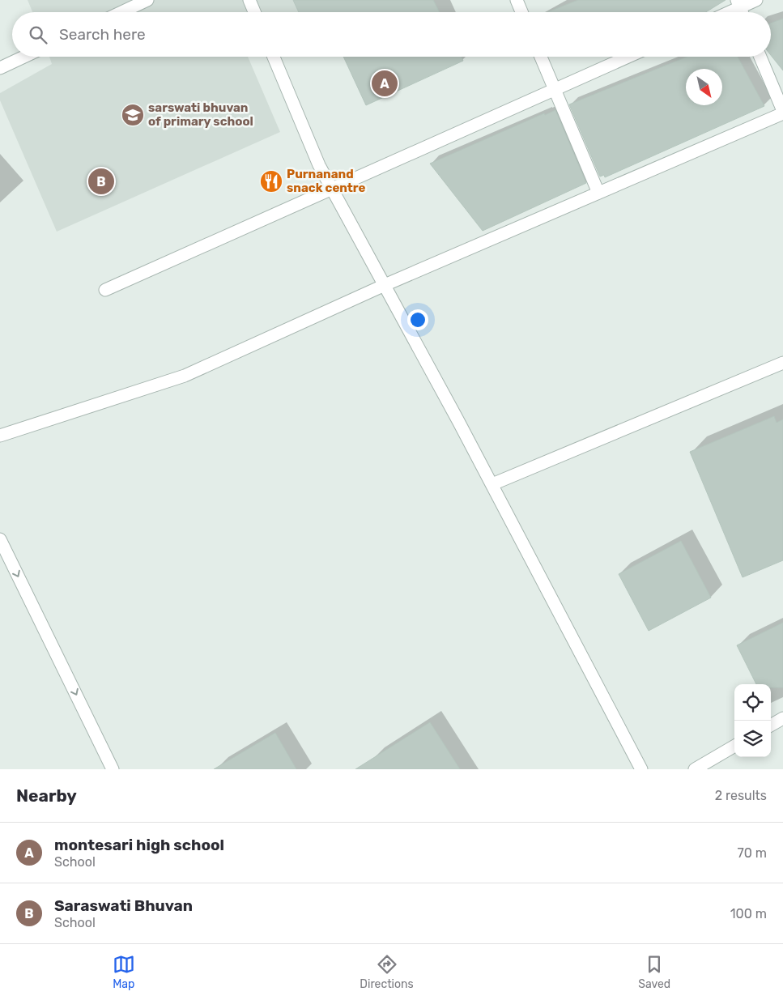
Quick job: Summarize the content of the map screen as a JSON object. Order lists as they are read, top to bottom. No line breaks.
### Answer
{"places":{"school or university":["sarswati bhuvan of primary school"],"restaurant":["Purnanand snack centre"]},"north":"bottom right","page":{"search":"Search here","pins":["A","B"],"heading":["Nearby","2 results"],"list":[{"mark":"A","name":"montesari high school","note":"School","value":"70 m"},{"mark":"B","name":"Saraswati Bhuvan","note":"School","value":"100 m"}],"nav":["Map","Directions","Saved"]}}
